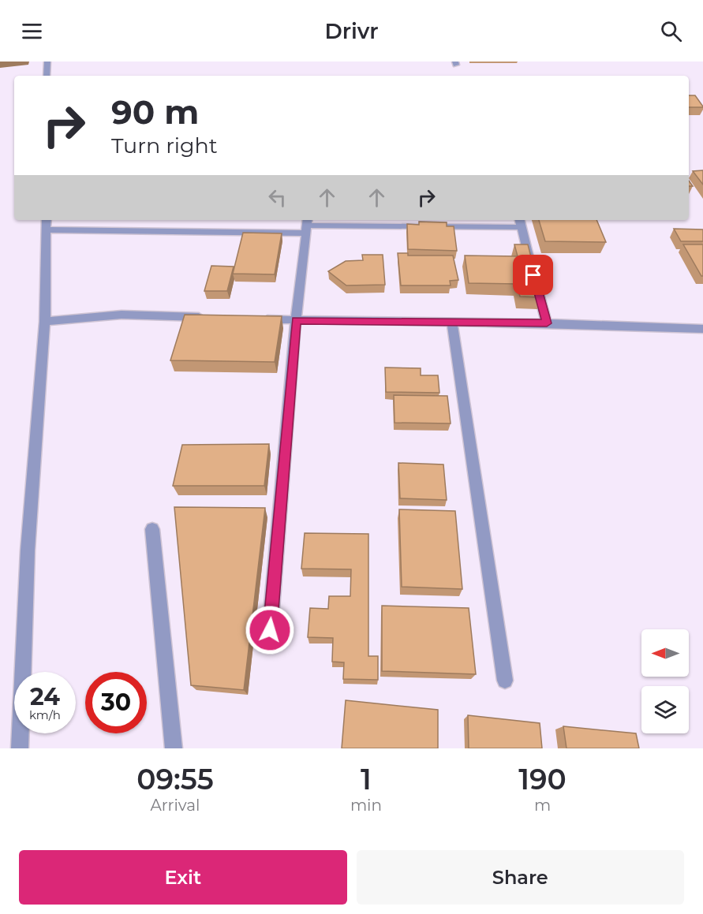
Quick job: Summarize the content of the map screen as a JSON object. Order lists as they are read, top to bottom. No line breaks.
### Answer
{"north":"left","page":{"header":"Drivr","turn":["90 m","Turn right"],"speed":"24 km/h","limit":"30","eta":["09:55","Arrival","1","min","190","m"],"buttons":["Exit","Share"]}}
